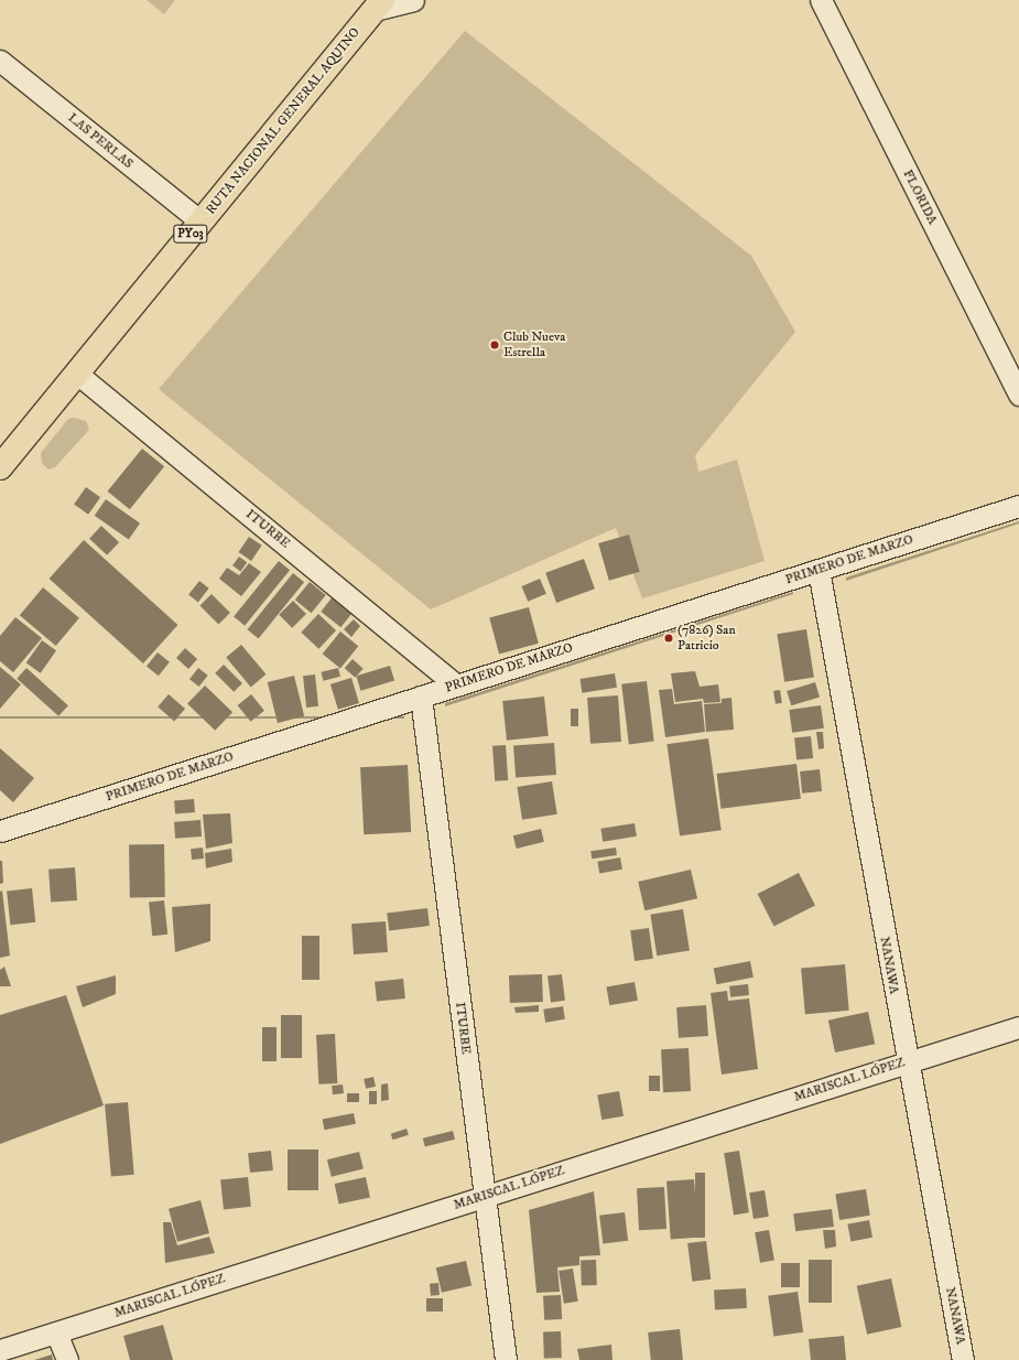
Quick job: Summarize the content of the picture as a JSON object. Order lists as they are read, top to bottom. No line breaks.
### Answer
{"streets":{"highway":["RUTA NACIONAL GENERAL AQUINO","PY03"],"street":["LAS PERLAS","FLORIDA","ITURBE","PRIMERO DE MARZO","NANAWA","MARISCAL LÓPEZ"]},"crossings":[["RUTA NACIONAL GENERAL AQUINO","LAS PERLAS"],["RUTA NACIONAL GENERAL AQUINO","ITURBE"],["ITURBE","PRIMERO DE MARZO"],["ITURBE","MARISCAL LÓPEZ"],["PRIMERO DE MARZO","NANAWA"],["NANAWA","MARISCAL LÓPEZ"]],"places":["Club Nueva Estrella","(7826) San Patricio"]}
